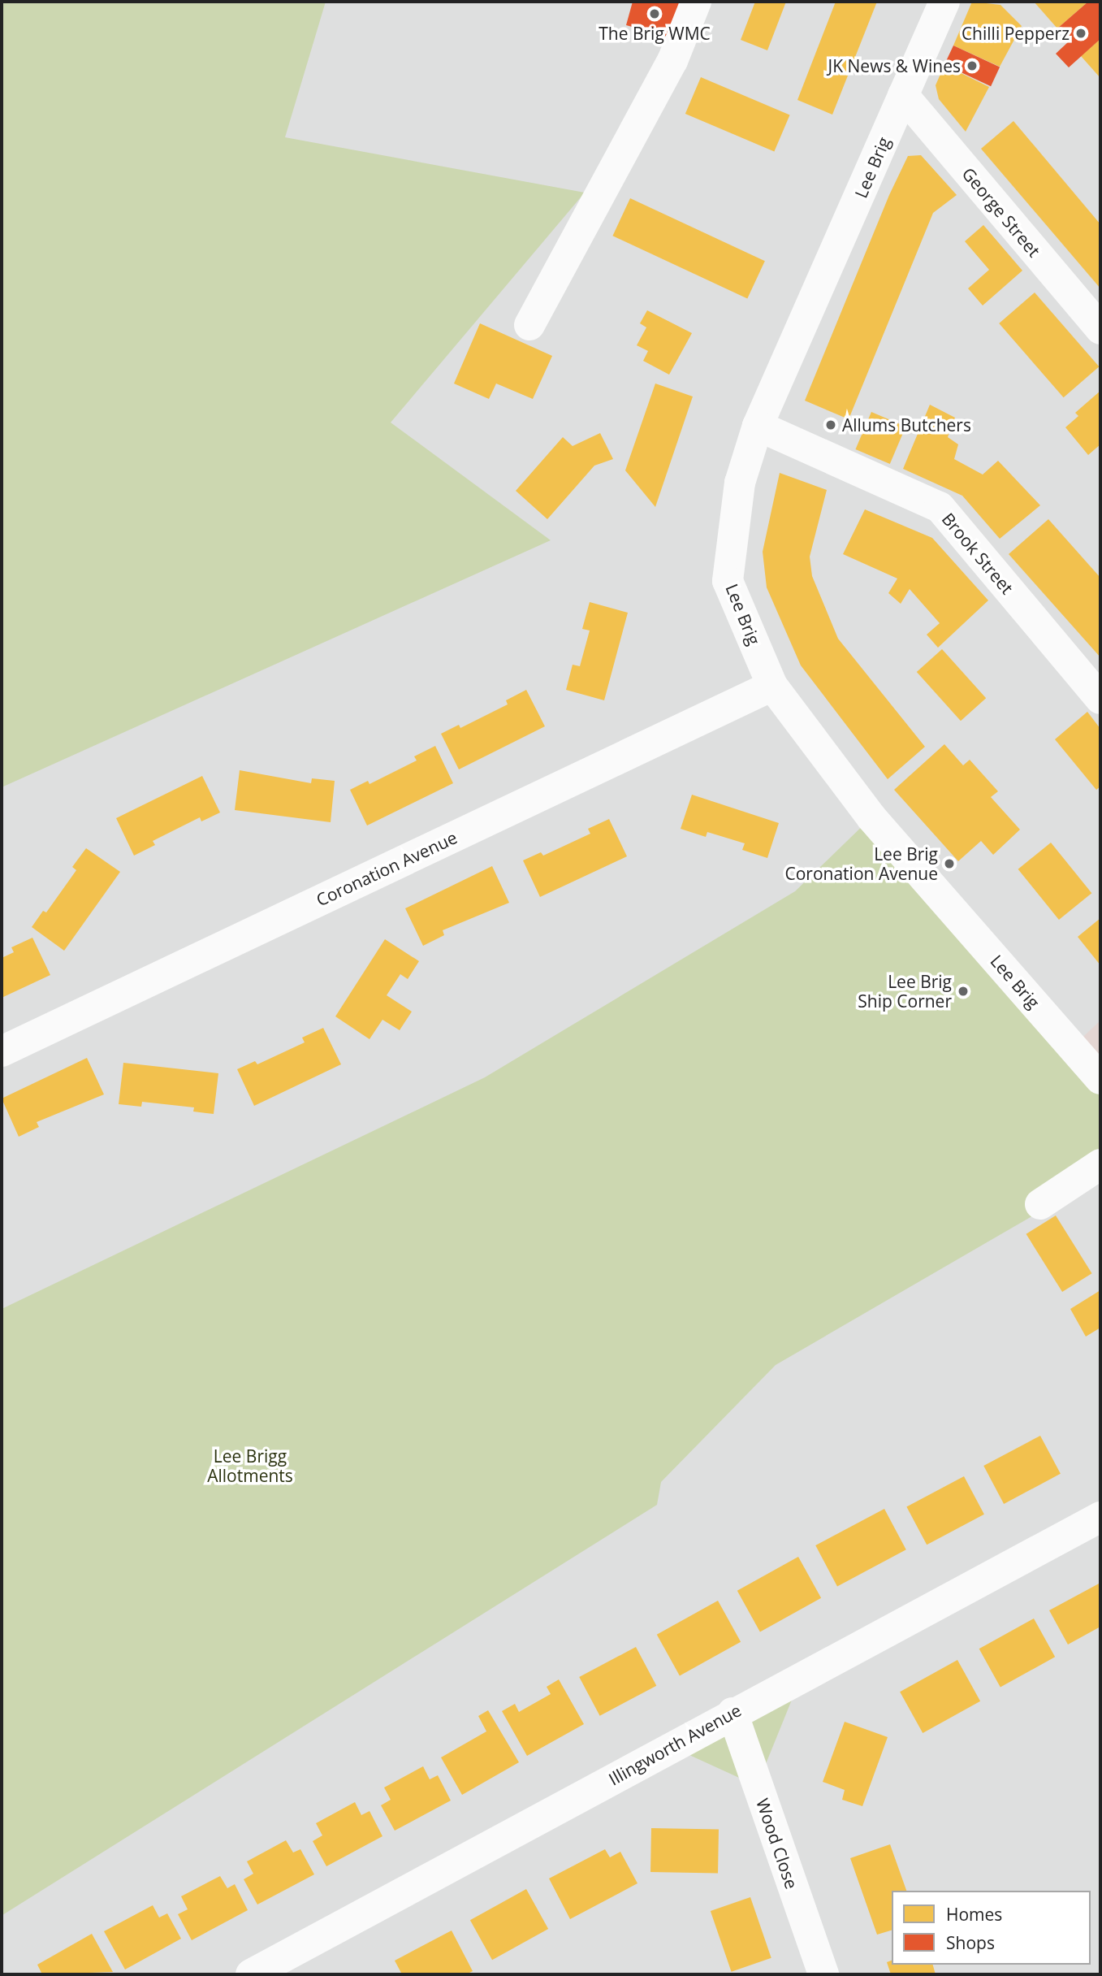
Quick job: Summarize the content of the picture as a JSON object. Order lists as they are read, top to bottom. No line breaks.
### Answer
{"streets":{"street":["Lee Brig","George Street","Brook Street","Coronation Avenue","Illingworth Avenue","Wood Close"]},"crossings":[["Lee Brig","George Street"],["Lee Brig","Brook Street"],["Lee Brig","Coronation Avenue"],["Illingworth Avenue","Wood Close"]],"parks":["Lee Brigg Allotments"],"places":["The Brig WMC","Chilli Pepperz","JK News & Wines","Allums Butchers","Lee Brig Coronation Avenue","Lee Brig Ship Corner"],"legend":["Homes","Shops"]}
